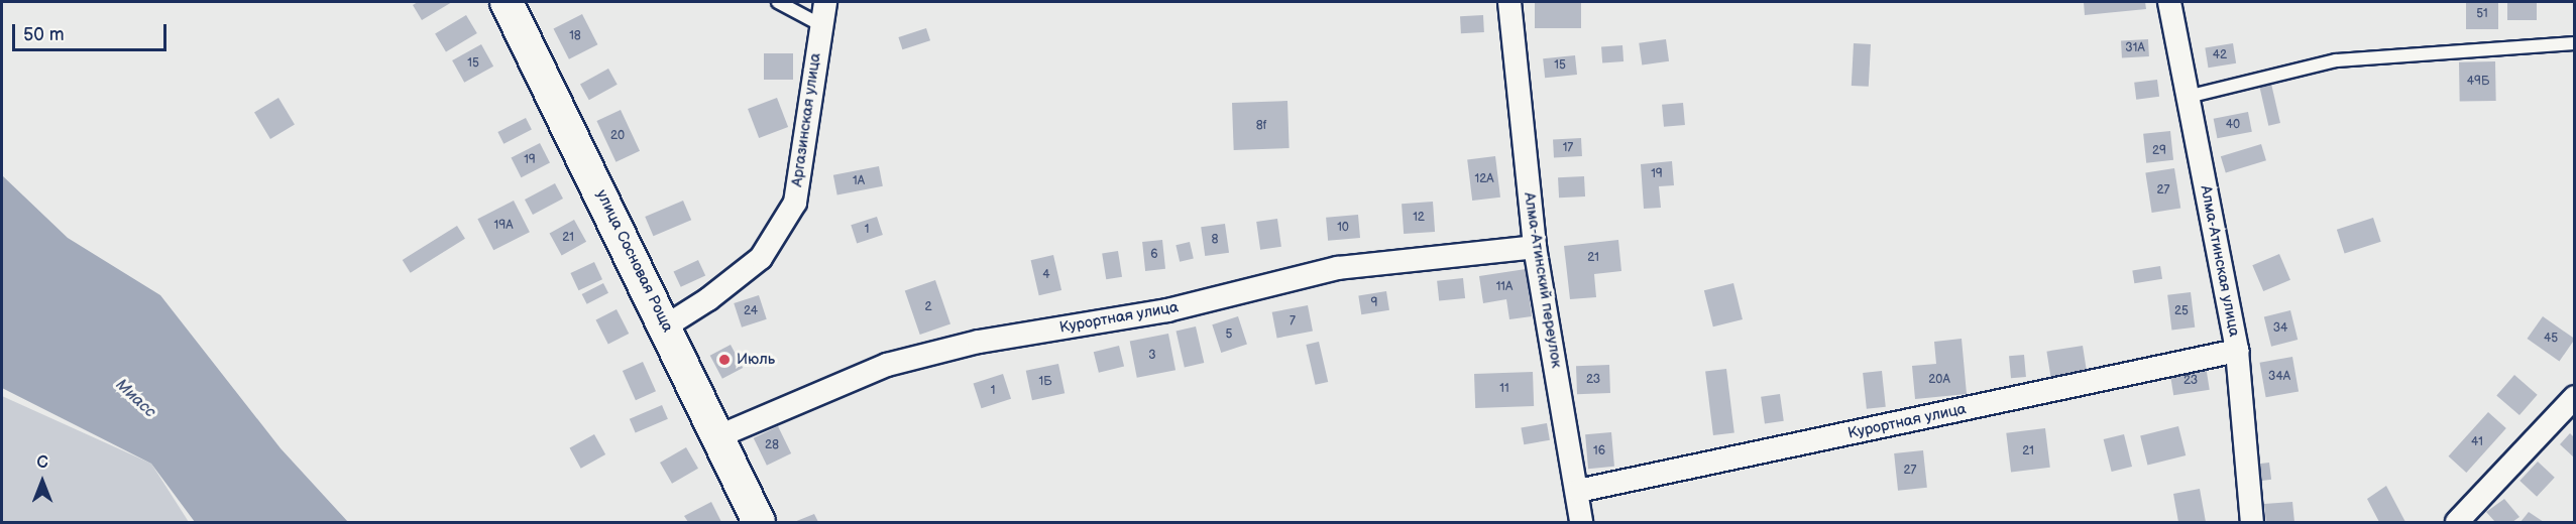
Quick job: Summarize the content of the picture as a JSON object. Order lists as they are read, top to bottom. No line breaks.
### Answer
{"streets":{"main road":["улица Сосновая Роща"],"street":["Аргазинская улица","Алма-Атинская улица","Алма-Атинский переулок","Курортная улица"]},"crossings":[["Аргазинская улица","улица Сосновая Роща"],["улица Сосновая Роща","Курортная улица"],["Алма-Атинская улица","Курортная улица"],["Алма-Атинский переулок","Курортная улица"]],"water":["Миасс"],"places":["Июль"],"house_numbers":["51","18","31А","42","15","15","49Б","40","8f","20","17","29","19","19","12А","1А","27","12","19А","10","1","21","8","6","21","4","11А","9","2","24","25","7","34","5","45","3","34А","23","20А","23","1Б","11","1","41","28","16","21","27"],"scale_bar":"50 m","north":"top"}
